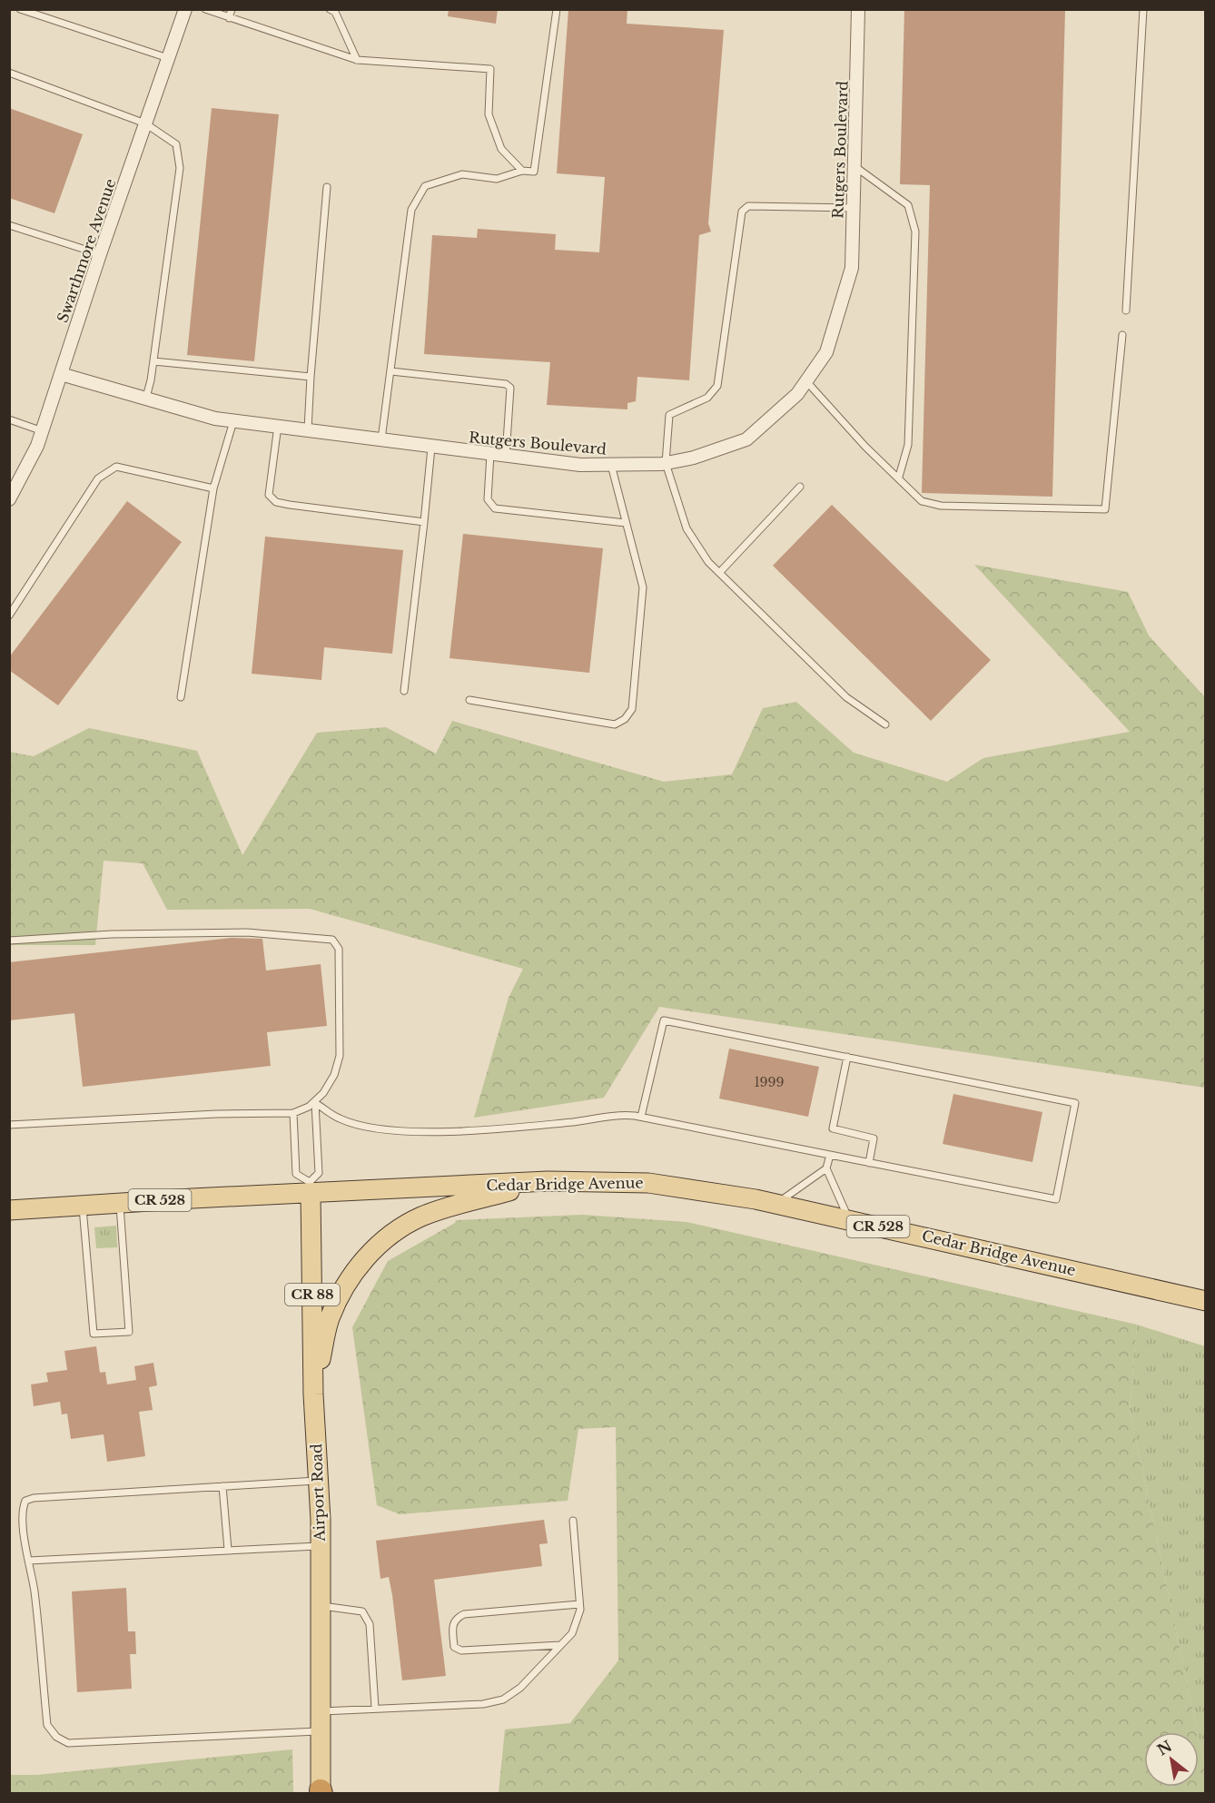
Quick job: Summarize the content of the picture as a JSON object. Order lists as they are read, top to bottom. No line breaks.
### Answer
{"streets":{"main road":["Cedar Bridge Avenue","CR 528","CR 88","Airport Road"],"street":["Rutgers Boulevard","Swarthmore Avenue"]},"crossings":[["Rutgers Boulevard","Swarthmore Avenue"],["Cedar Bridge Avenue","Airport Road"]],"house_numbers":["1999"],"north":"top left"}
